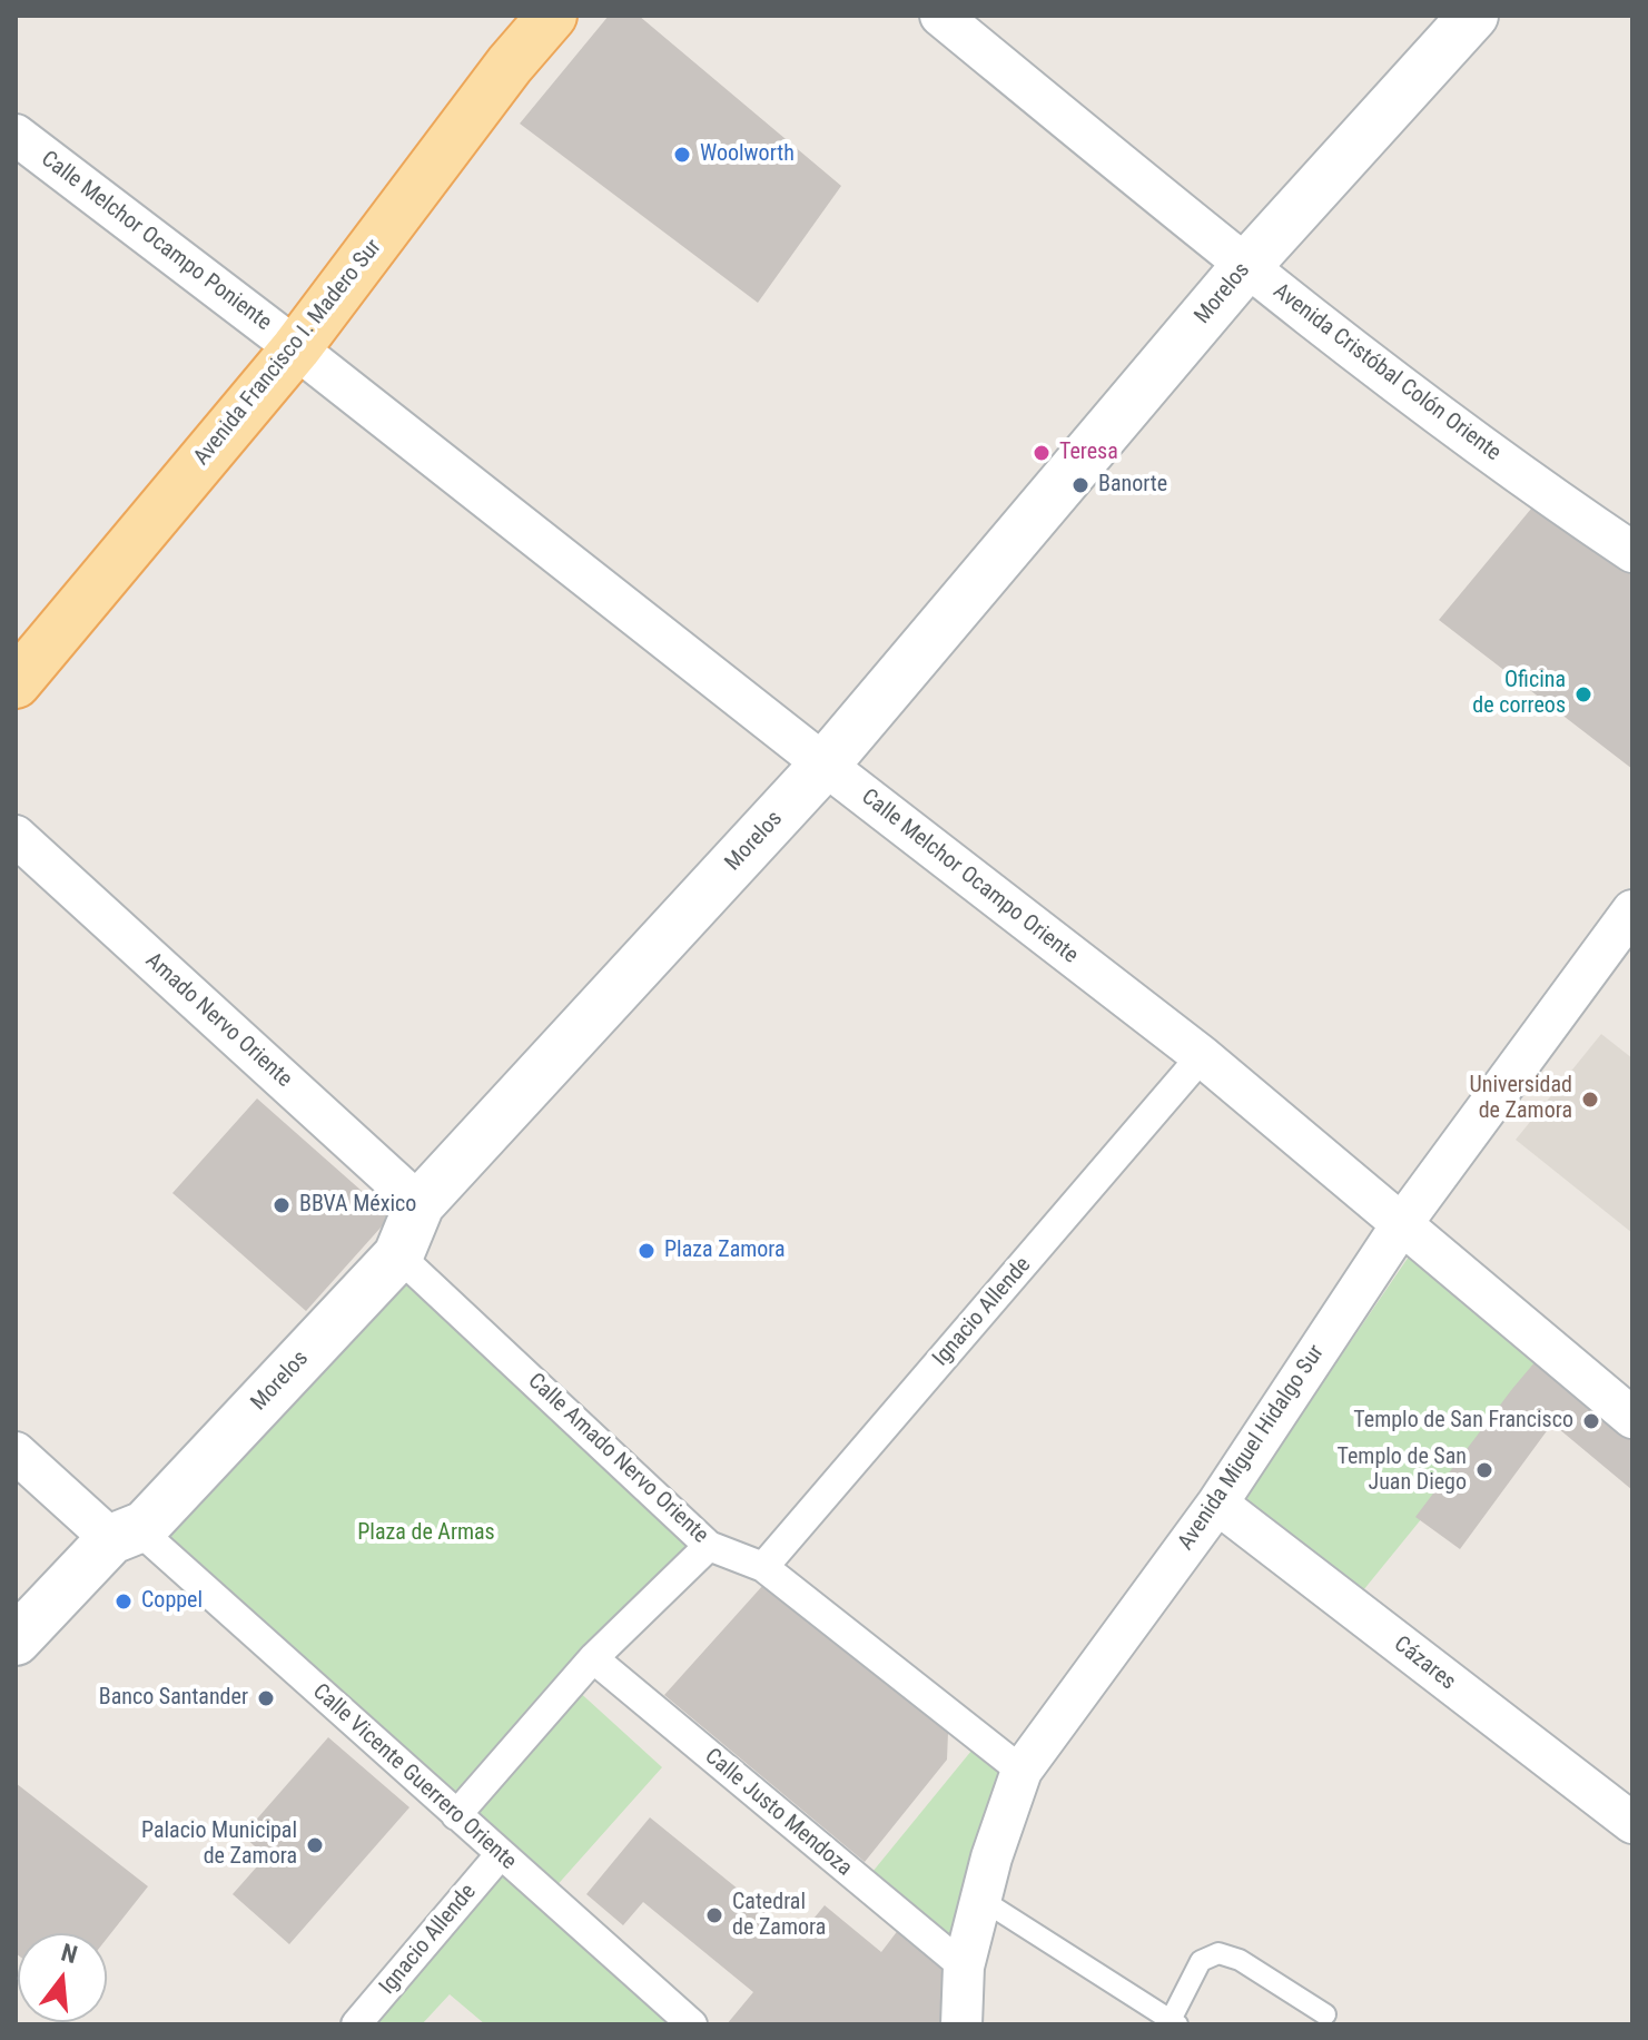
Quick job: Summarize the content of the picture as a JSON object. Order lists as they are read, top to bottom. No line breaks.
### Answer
{"streets":{"main road":["Avenida Francisco I. Madero Sur"],"street":["Calle Melchor Ocampo Poniente","Morelos","Avenida Cristóbal Colón Oriente","Calle Melchor Ocampo Oriente","Amado Nervo Oriente","Ignacio Allende","Avenida Miguel Hidalgo Sur","Calle Amado Nervo Oriente","Cázares","Calle Vicente Guerrero Oriente","Calle Justo Mendoza"]},"crossings":[["Calle Melchor Ocampo Poniente","Avenida Francisco I. Madero Sur"],["Calle Melchor Ocampo Poniente","Calle Melchor Ocampo Oriente"],["Morelos","Avenida Cristóbal Colón Oriente"],["Morelos","Calle Melchor Ocampo Oriente"],["Morelos","Amado Nervo Oriente"],["Morelos","Calle Amado Nervo Oriente"],["Morelos","Calle Vicente Guerrero Oriente"],["Avenida Francisco I. Madero Sur","Calle Melchor Ocampo Oriente"],["Calle Melchor Ocampo Oriente","Ignacio Allende"],["Calle Melchor Ocampo Oriente","Avenida Miguel Hidalgo Sur"],["Ignacio Allende","Calle Amado Nervo Oriente"],["Ignacio Allende","Calle Vicente Guerrero Oriente"],["Avenida Miguel Hidalgo Sur","Calle Amado Nervo Oriente"],["Avenida Miguel Hidalgo Sur","Cázares"],["Avenida Miguel Hidalgo Sur","Calle Justo Mendoza"]],"parks":["Plaza de Armas"],"places":["Woolworth","Teresa","Banorte","Oficina de correos","Universidad de Zamora","BBVA México","Plaza Zamora","Templo de San Francisco","Templo de San Juan Diego","Coppel","Banco Santander","Palacio Municipal de Zamora","Catedral de Zamora"],"north":"top"}
